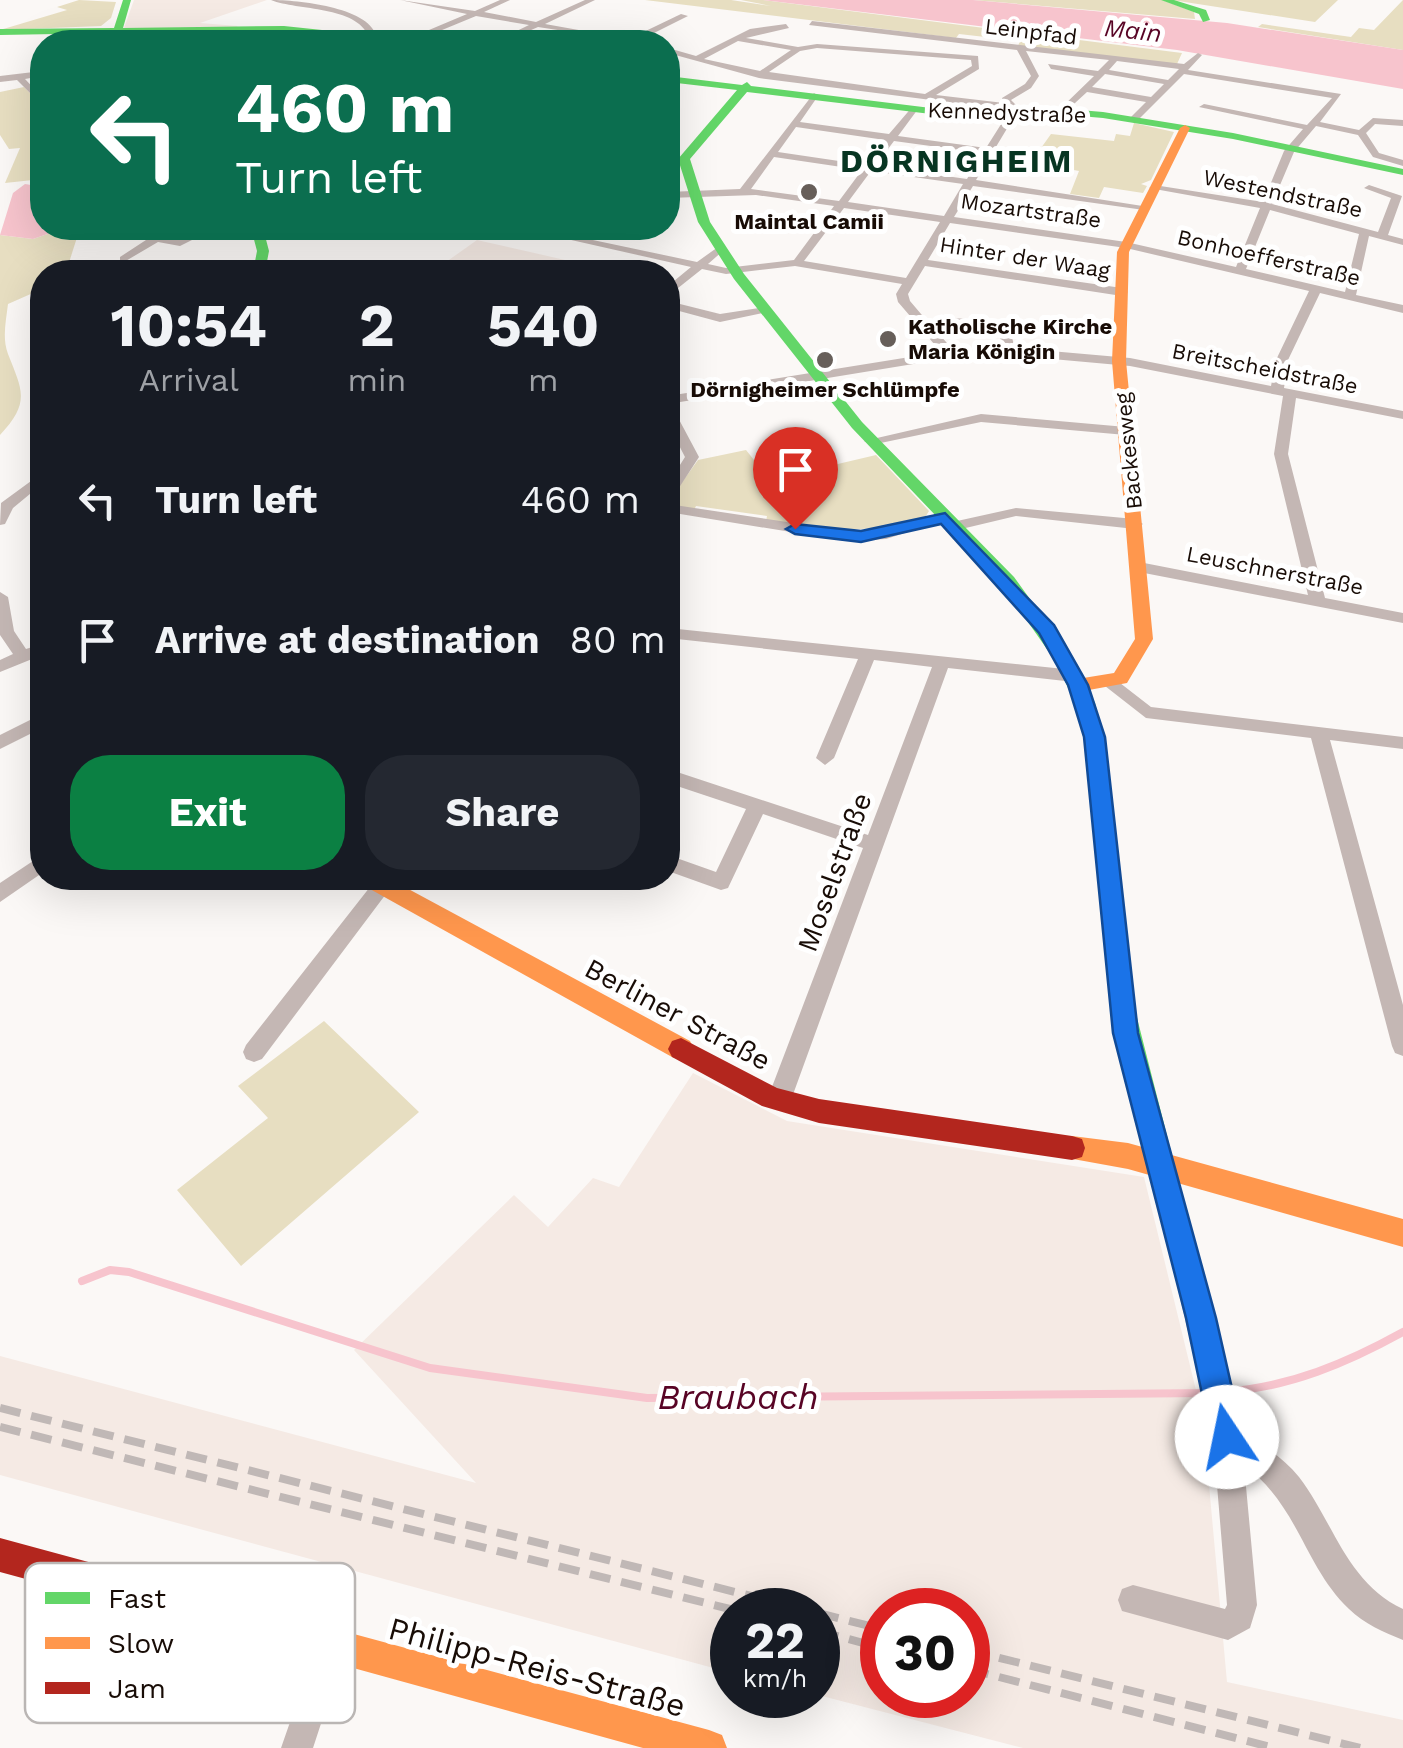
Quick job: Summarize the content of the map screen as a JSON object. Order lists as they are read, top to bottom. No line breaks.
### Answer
{"streets":{"street":["Leinpfad","Kennedystraße","Westendstraße","Mozartstraße","Hinter der Waag","Bonhoefferstraße","Breitscheidstraße","Backesweg","Leuschnerstraße","Moselstraße","Berliner Straße","Philipp-Reis-Straße"]},"crossings":[["Kennedystraße","Backesweg"],["Westendstraße","Backesweg"],["Mozartstraße","Bonhoefferstraße"],["Mozartstraße","Backesweg"],["Hinter der Waag","Backesweg"],["Bonhoefferstraße","Backesweg"],["Breitscheidstraße","Backesweg"],["Backesweg","Leuschnerstraße"],["Moselstraße","Berliner Straße"]],"districts":["DÖRNIGHEIM"],"water":["Main","Braubach"],"places":["Maintal Camii","Katholische Kirche Maria Königin","Dörnigheimer Schlümpfe"],"legend":["Fast","Slow","Jam"],"page":{"turn":["460 m","Turn left"],"eta":["10:54","Arrival","2","min","540","m"],"list":[{"name":"Turn left","value":"460 m"},{"name":"Arrive at destination","value":"80 m"}],"buttons":["Exit","Share"],"speed":"22 km/h","limit":"30"}}
